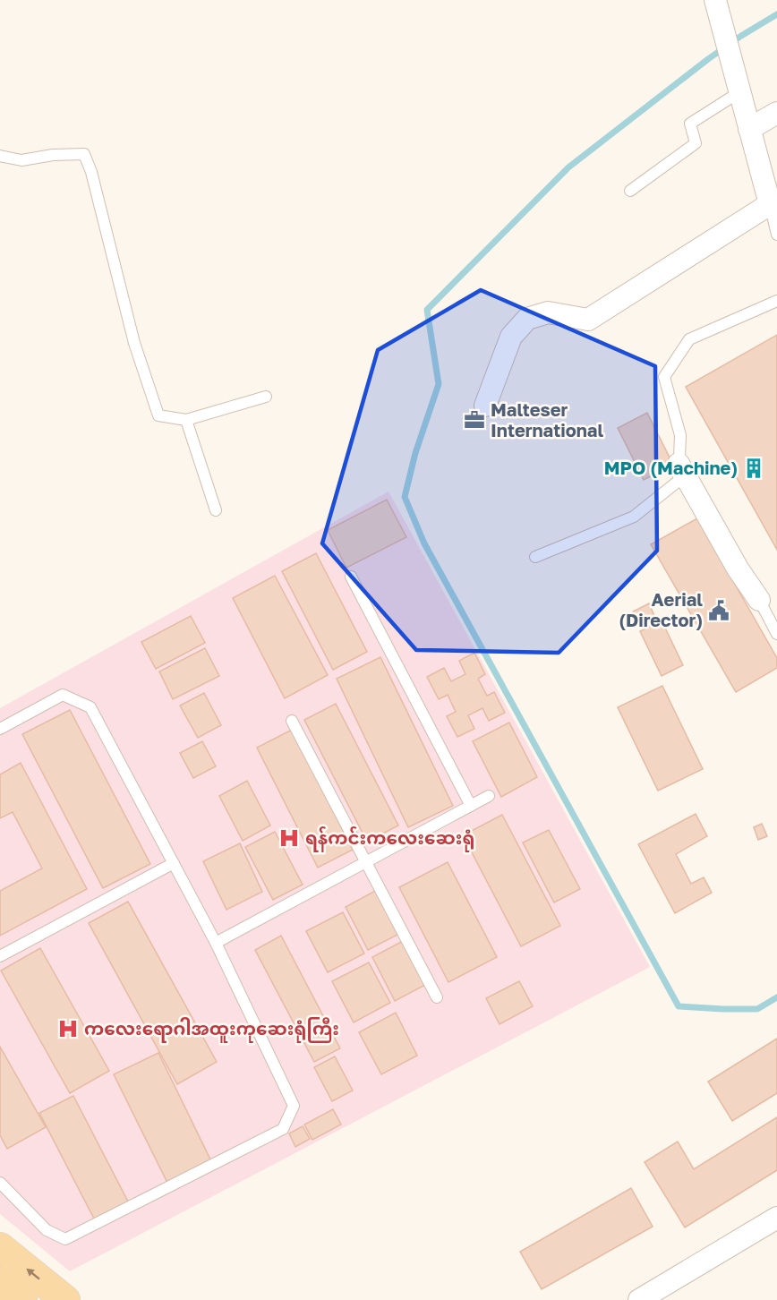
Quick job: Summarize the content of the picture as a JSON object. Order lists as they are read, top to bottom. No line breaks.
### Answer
{"places":{"office":["Malteser International"],"building":["MPO (Machine)"],"public building":["Aerial (Director)"],"hospital":["ရန်ကင်းကလေးဆေးရုံ","ကလေးရောဂါအထူးကုဆေးရုံကြီး"]}}
